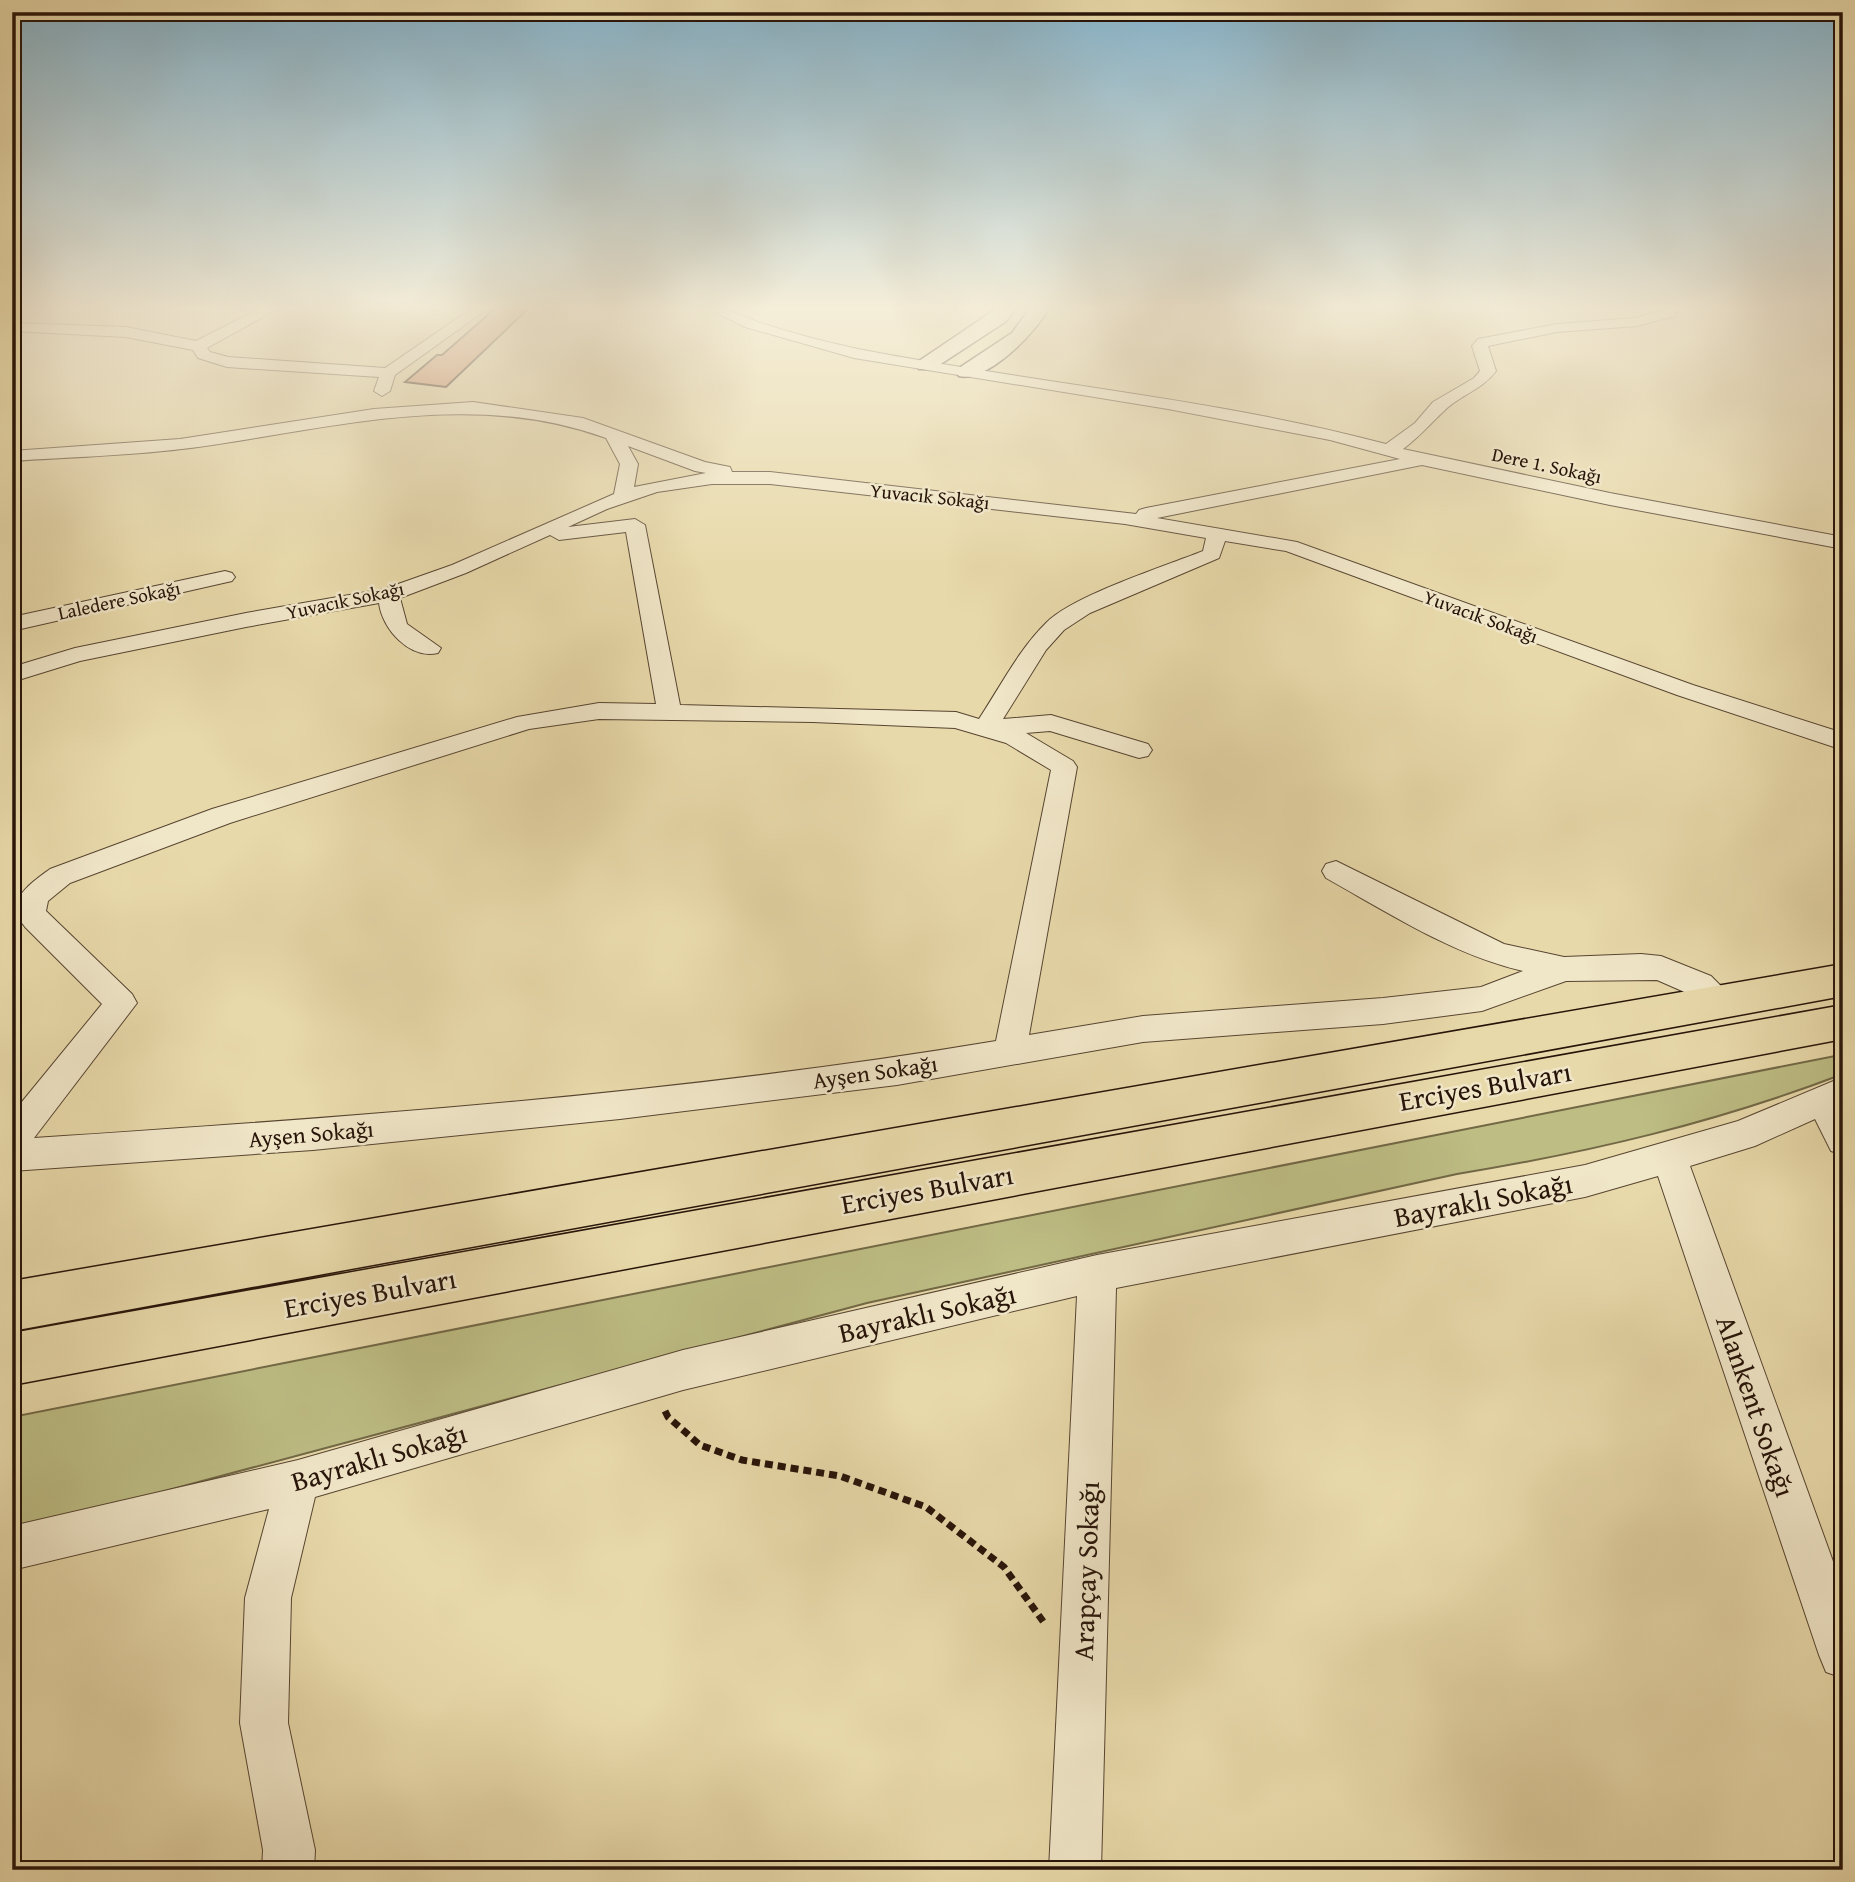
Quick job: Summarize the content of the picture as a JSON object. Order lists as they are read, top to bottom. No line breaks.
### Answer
{"streets":{"highway":["Erciyes Bulvarı"],"street":["Dere 1. Sokağı","Yuvacık Sokağı","Laledere Sokağı","Ayşen Sokağı","Bayraklı Sokağı","Alankent Sokağı","Arapçay Sokağı"]},"crossings":[["Ayşen Sokağı","Erciyes Bulvarı"],["Bayraklı Sokağı","Alankent Sokağı"],["Bayraklı Sokağı","Arapçay Sokağı"]]}
